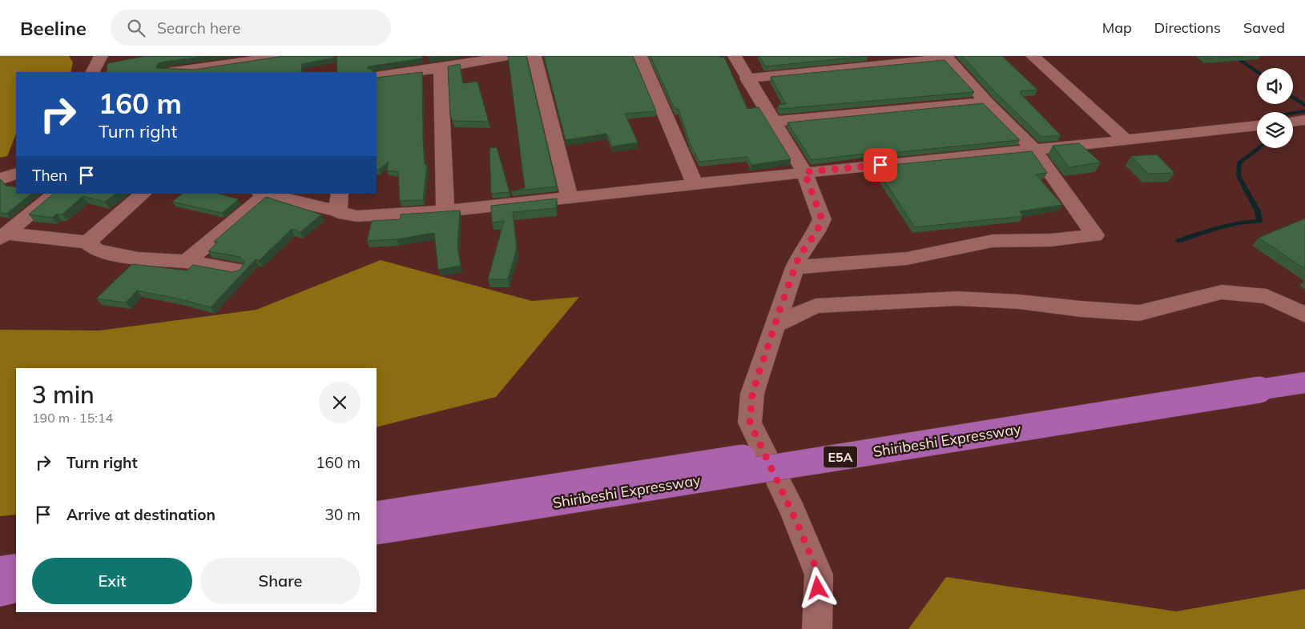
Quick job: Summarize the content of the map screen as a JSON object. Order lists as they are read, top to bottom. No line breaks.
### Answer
{"streets":{"highway":["Shiribeshi Expressway","E5A"]},"page":{"header":"Beeline","search":"Search here","nav":["Map","Directions","Saved"],"turn":["160 m","Turn right"],"then":"Then","heading":["3 min","190 m · 15:14"],"list":[{"name":"Turn right","value":"160 m"},{"name":"Arrive at destination","value":"30 m"}],"buttons":["Exit","Share"]}}
